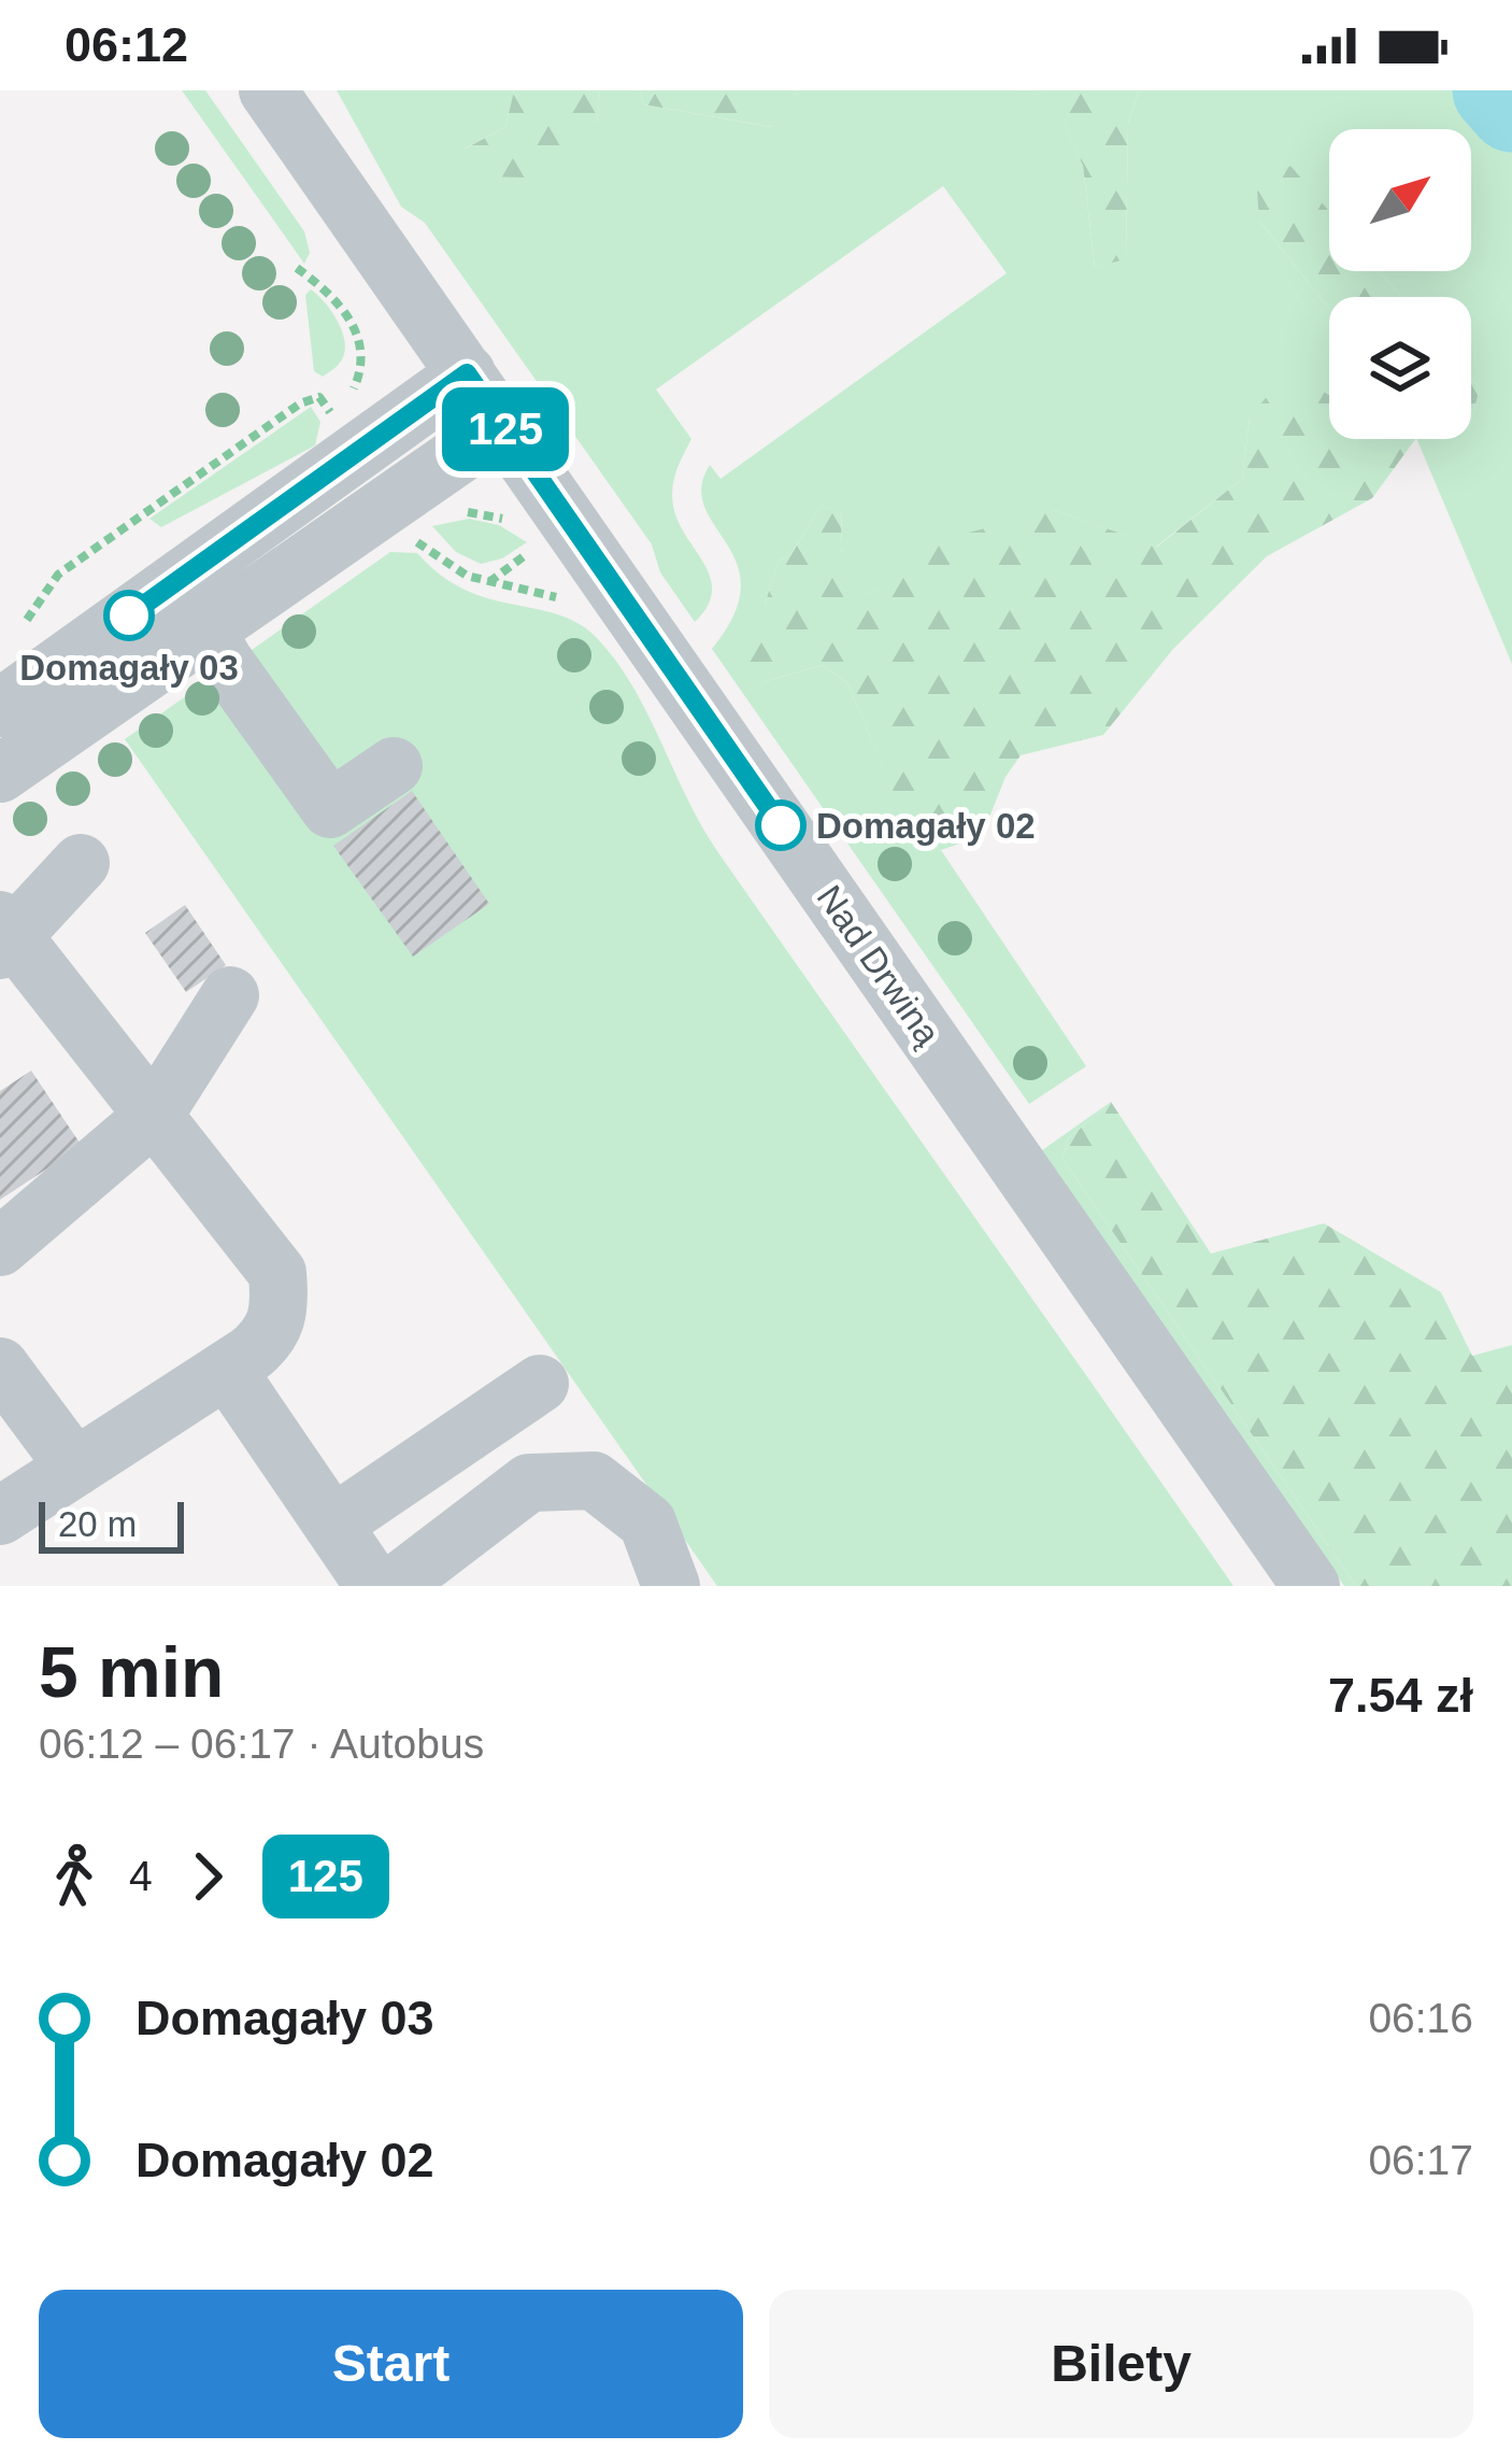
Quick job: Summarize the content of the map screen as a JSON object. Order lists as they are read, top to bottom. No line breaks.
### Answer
{"streets":{"street":["Nad Drwiną"]},"places":["Domagały 03","Domagały 02"],"lines":["bus line 125"],"scale_bar":"20 m","north":"top right","page":{"status":"06:12","on_map":"125","scale":"20 m","heading":["5 min","06:12 – 06:17 · Autobus","7.54 zł"],"legs":["4","125"],"list":[{"name":"Domagały 03","value":"06:16"},{"name":"Domagały 02","value":"06:17"}],"buttons":["Start","Bilety"]}}
